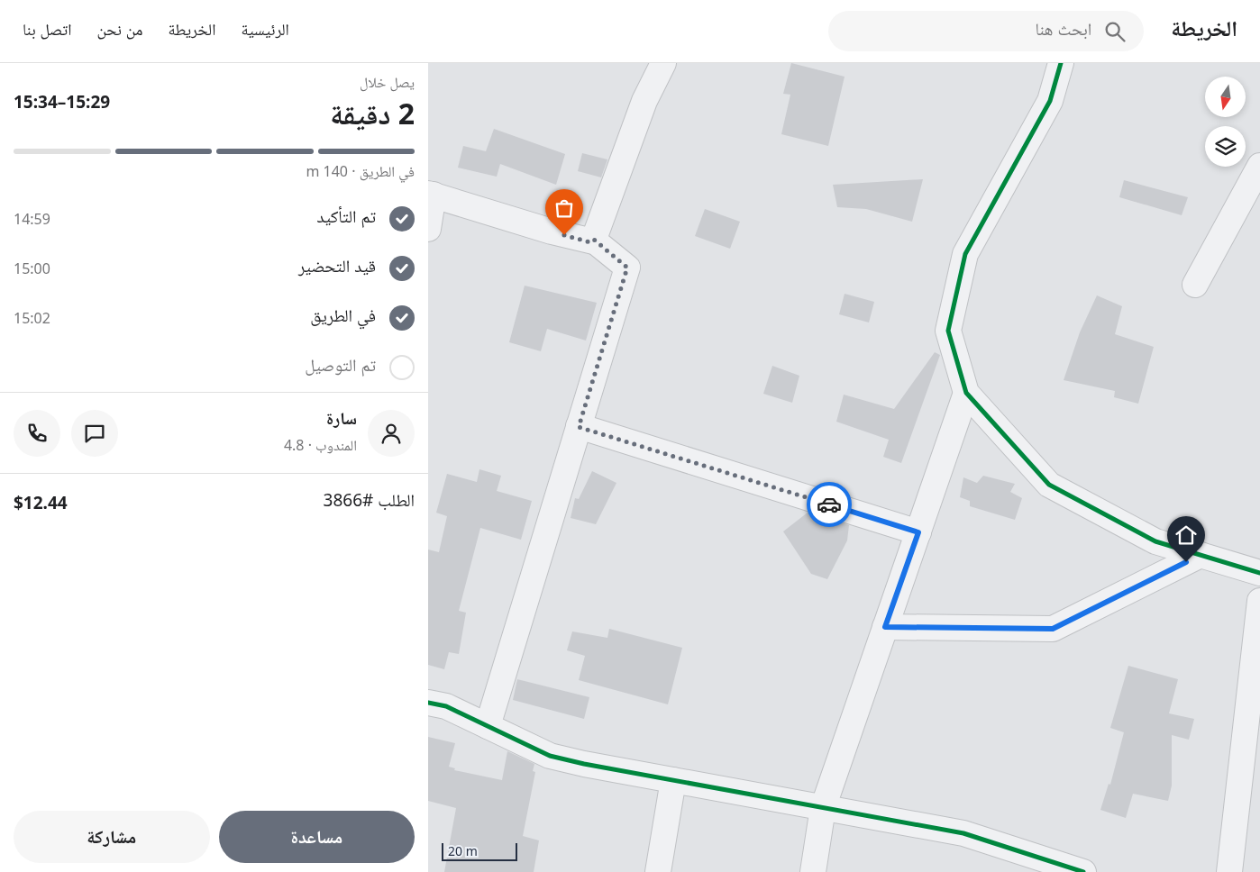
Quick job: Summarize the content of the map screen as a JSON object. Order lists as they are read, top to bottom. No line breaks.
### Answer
{"scale_bar":"20 m","north":"bottom","page":{"header":"الخريطة","search":"ابحث هنا","nav":["الرئيسية","الخريطة","من نحن","اتصل بنا"],"heading":["2 دقيقة","يصل خلال","15:29–15:34"],"panel":["سارة","المندوب · 4.8","الطلب #3866","$12.44"],"bar":"في الطريق · 140 m","list":[["تم التأكيد","14:59"],["قيد التحضير","15:00"],["في الطريق","15:02"],"تم التوصيل"],"buttons":["مساعدة","مشاركة"],"scale":"20 m"}}
